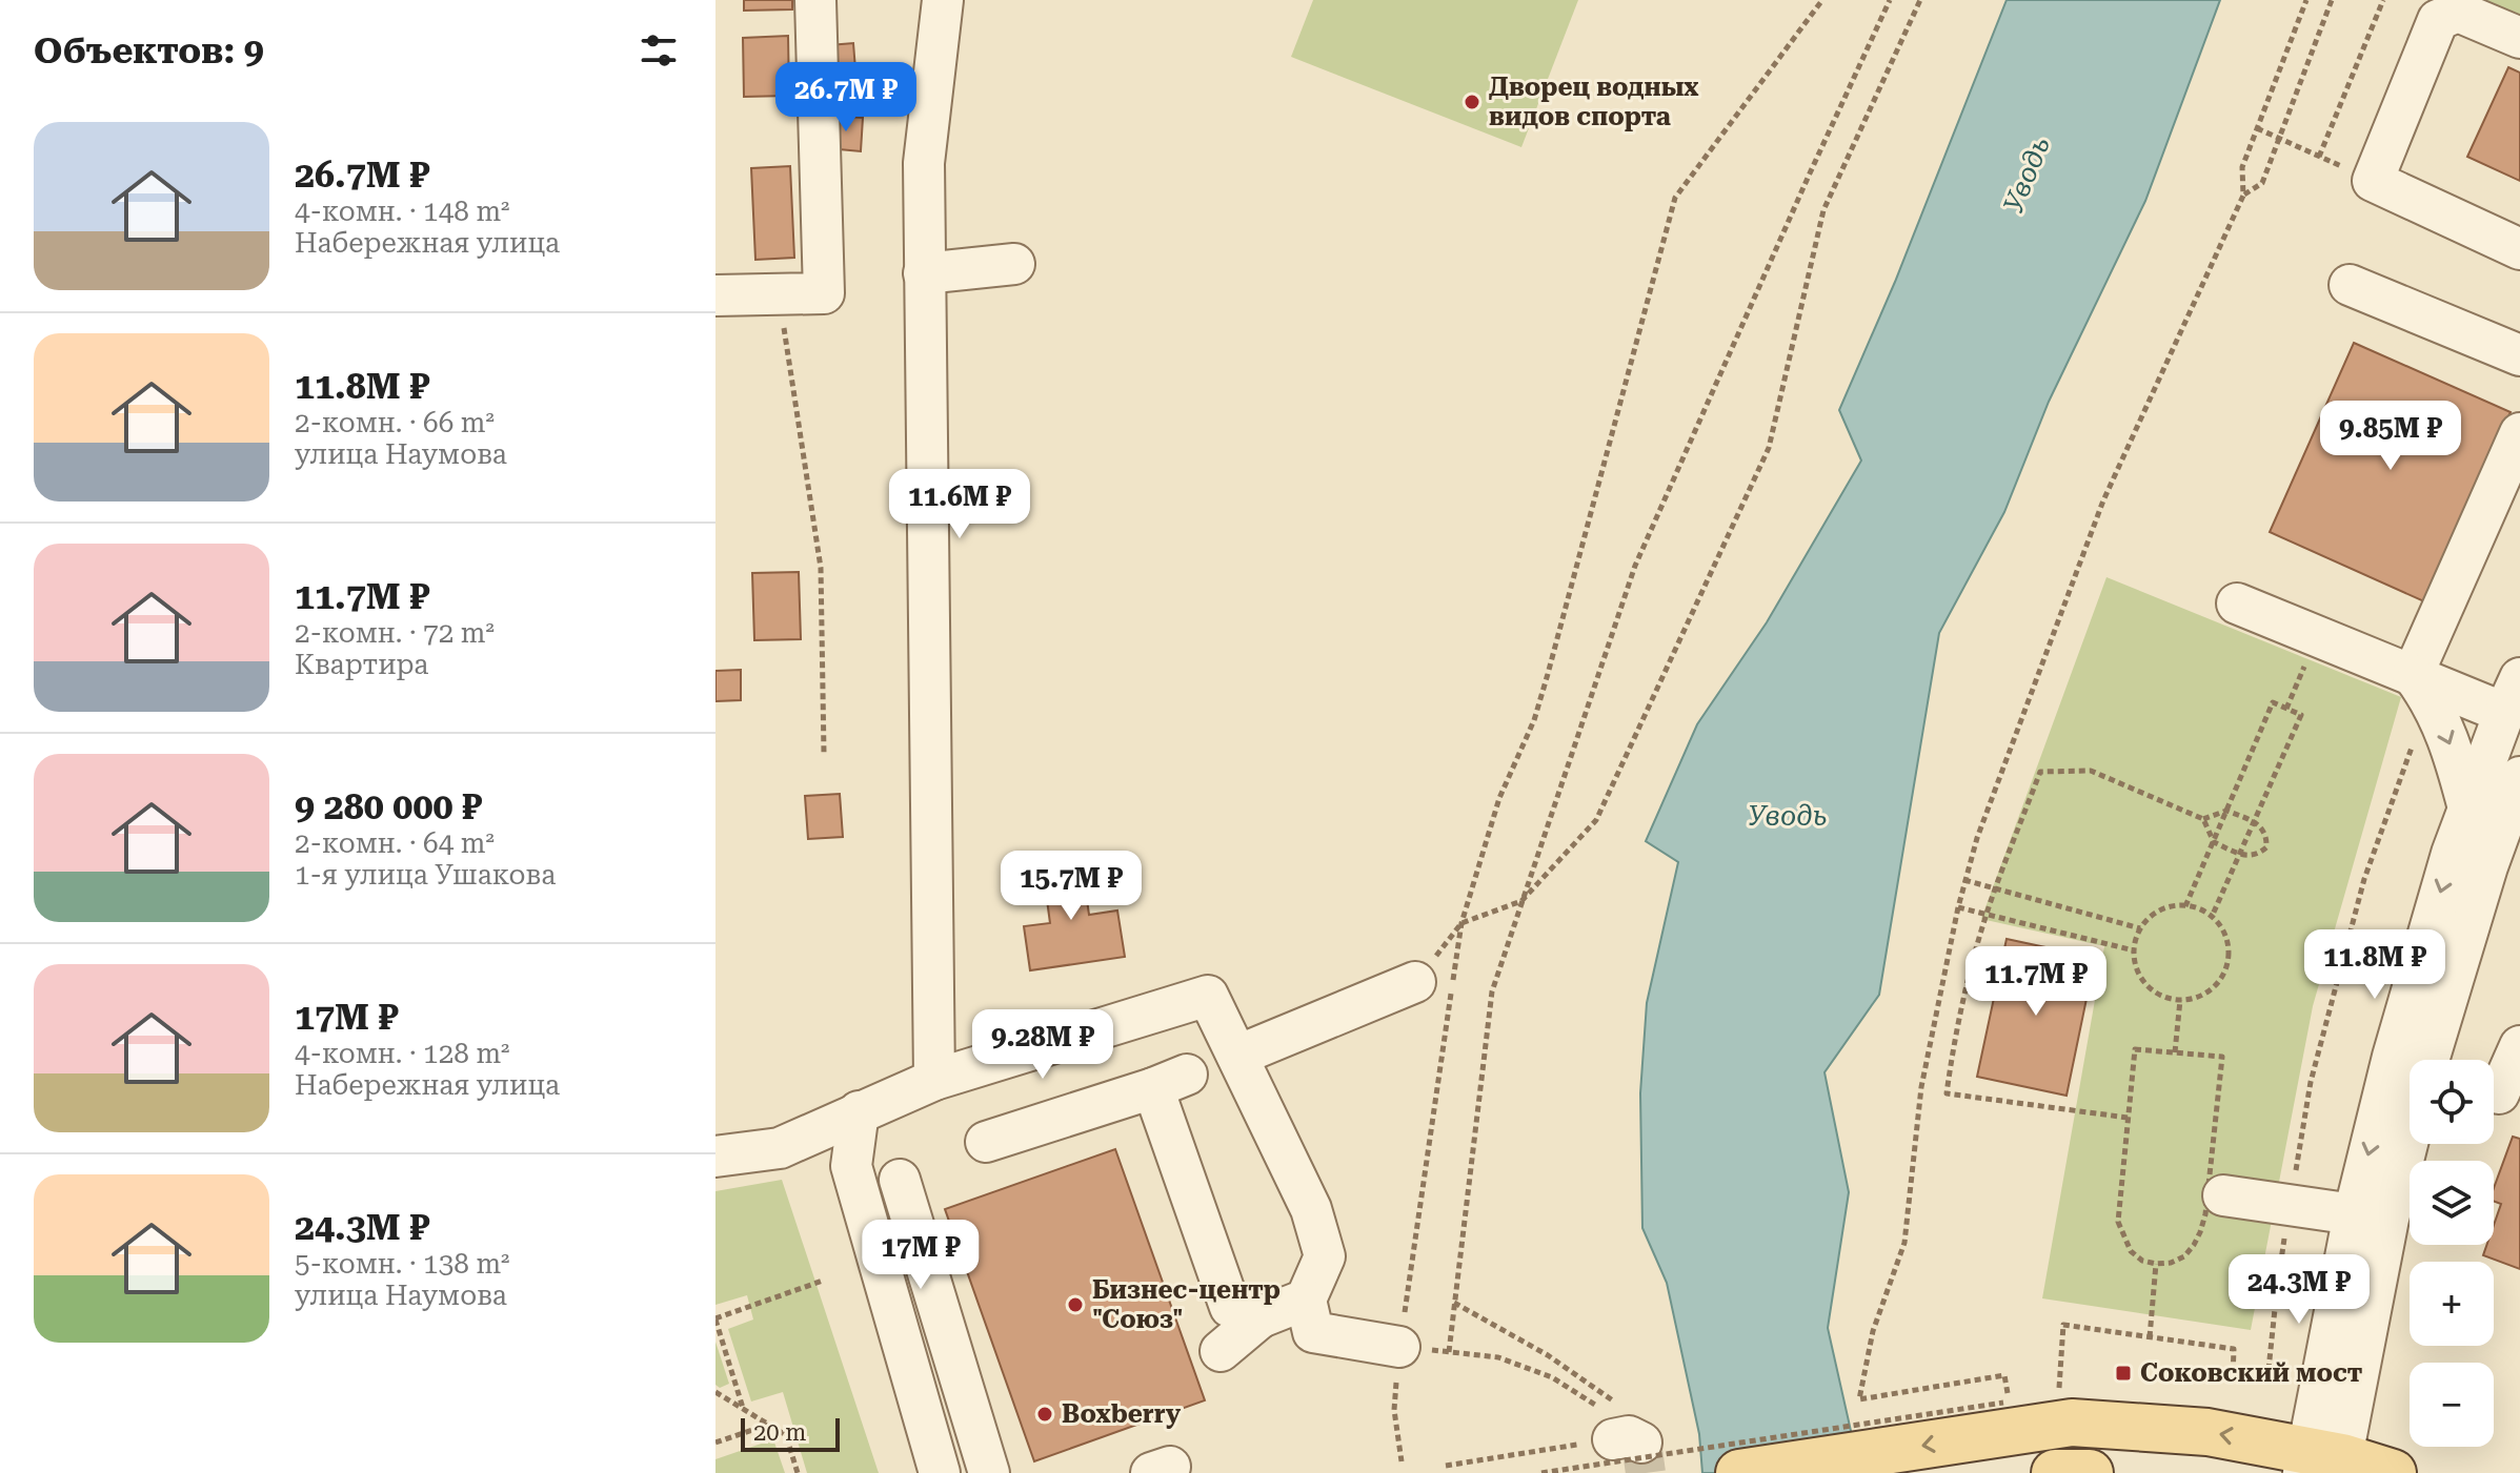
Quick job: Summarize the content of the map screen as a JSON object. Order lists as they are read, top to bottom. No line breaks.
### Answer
{"water":["Уводь"],"places":{"other":["Дворец водных видов спорта","Бизнес-центр \"Союз\"","Boxberry"],"transit":["Соковский мост"]},"scale_bar":"20 m","page":{"heading":"Объектов: 9","price":["26.7M ₽","9.85M ₽","11.6M ₽","15.7M ₽","11.8M ₽","11.7M ₽","9.28M ₽","17M ₽","24.3M ₽"],"list":[{"name":"26.7M ₽","note":"4-комн. · 148 m² · Набережная улица"},{"name":"11.8M ₽","note":"2-комн. · 66 m² · улица Наумова"},{"name":"11.7M ₽","note":"2-комн. · 72 m² · Квартира"},{"name":"9 280 000 ₽","note":"2-комн. · 64 m² · 1-я улица Ушакова"},{"name":"17M ₽","note":"4-комн. · 128 m² · Набережная улица"},{"name":"24.3M ₽","note":"5-комн. · 138 m² · улица Наумова"}],"map_buttons":["+","−"],"scale":"20 m"}}
